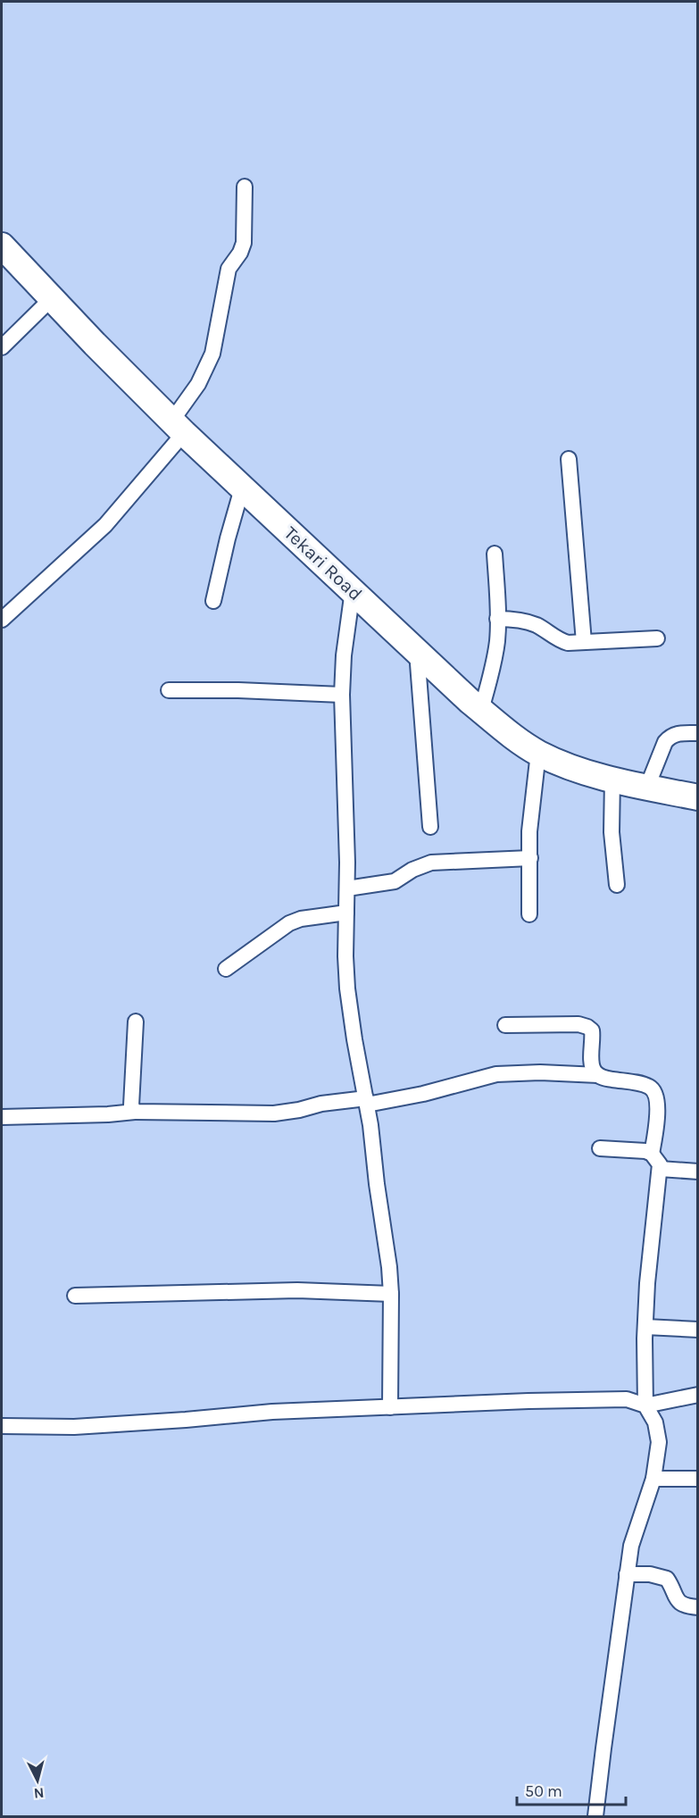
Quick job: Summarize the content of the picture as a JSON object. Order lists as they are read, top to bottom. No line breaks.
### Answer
{"streets":{"highway":["Tekari Road"]},"scale_bar":"50 m","north":"bottom"}
